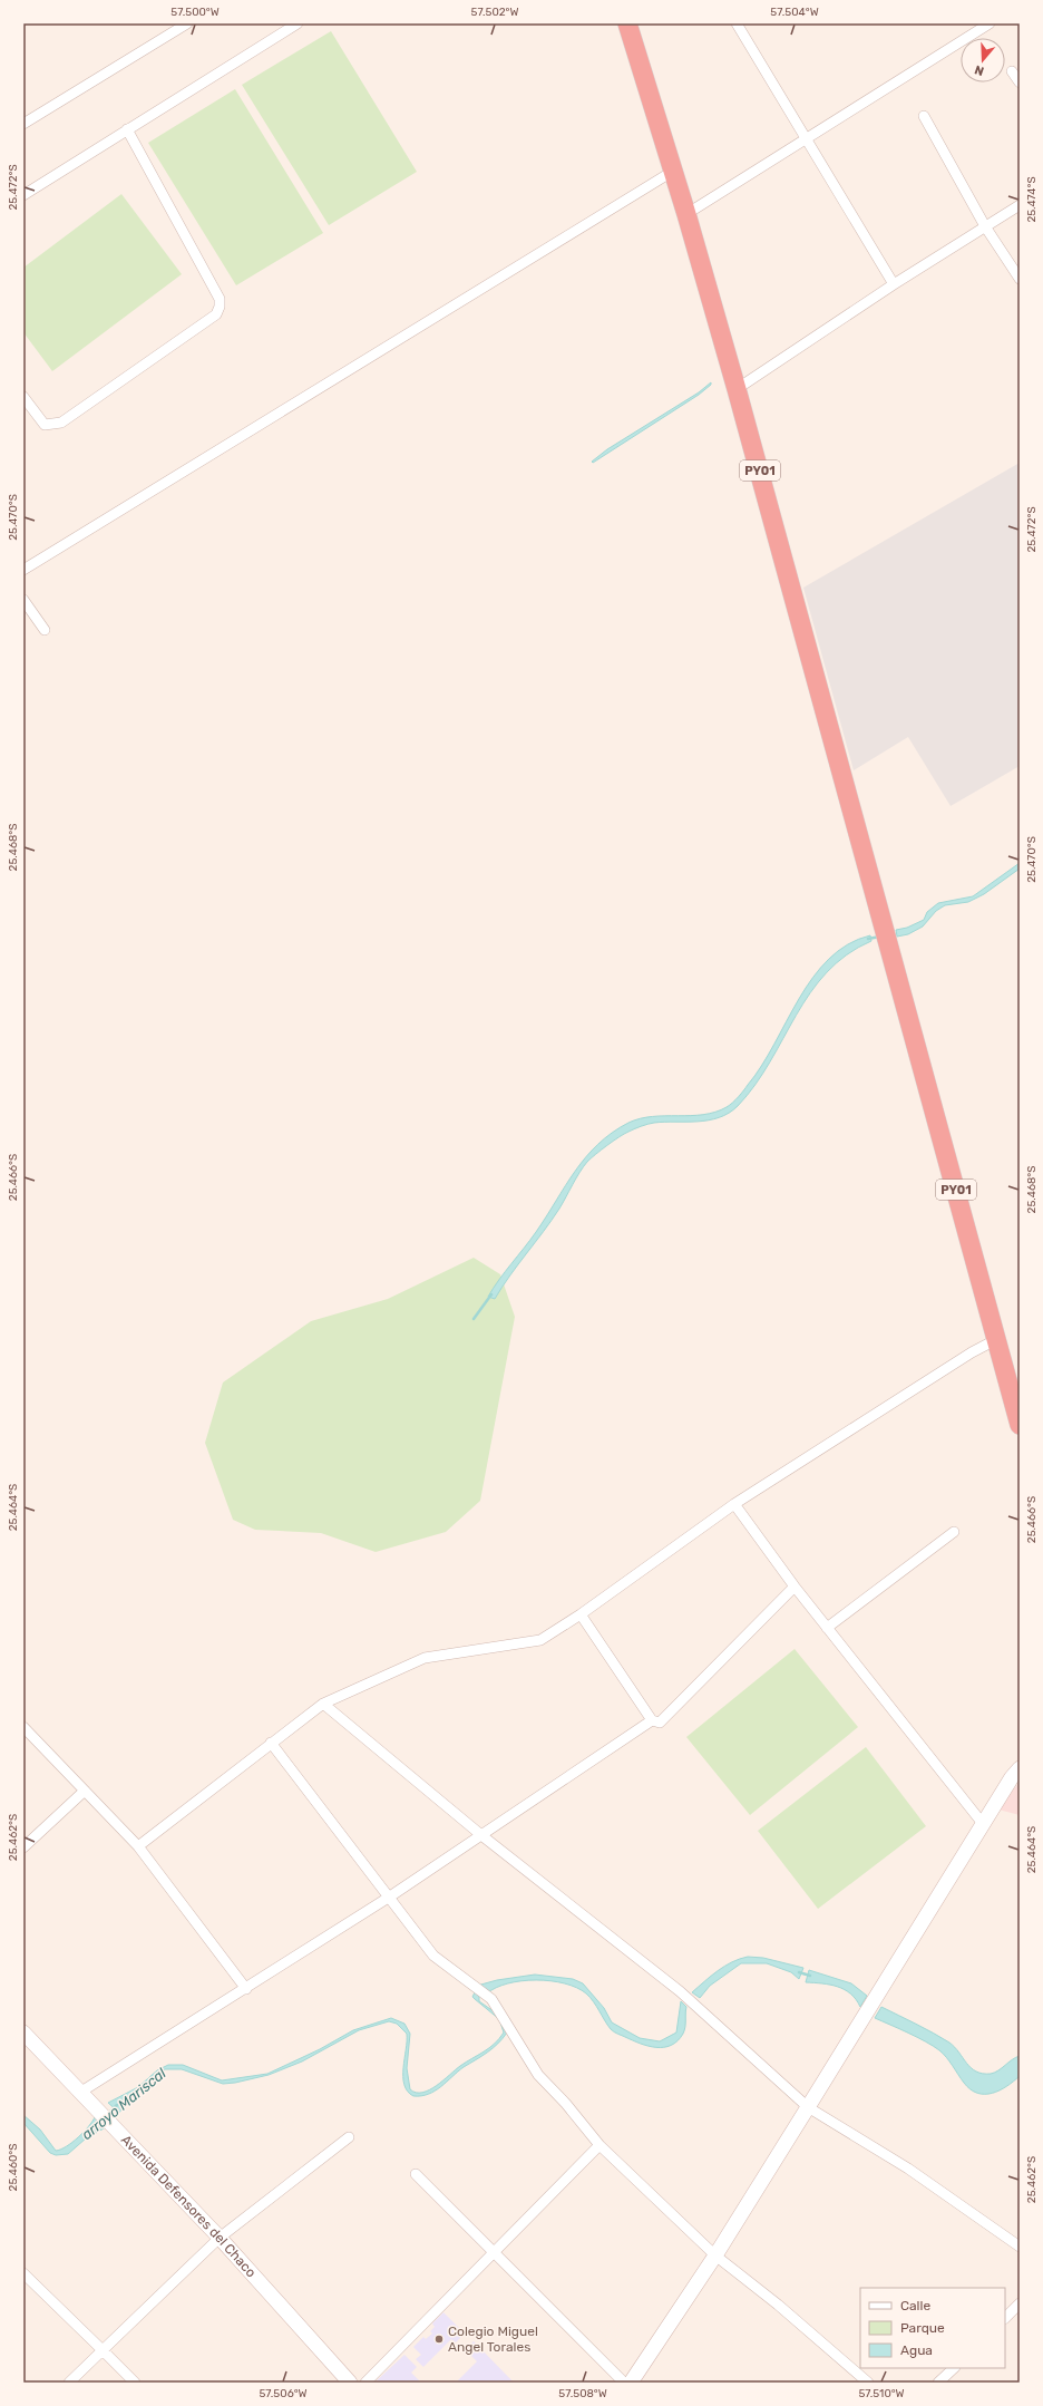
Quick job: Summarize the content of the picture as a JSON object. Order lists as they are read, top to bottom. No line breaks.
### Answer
{"streets":{"highway":["PY01"],"main road":["Avenida Defensores del Chaco"]},"water":["arroyo Mariscal"],"places":["Colegio Miguel Angel Torales"],"legend":["Calle","Parque","Agua"],"north":"bottom","coordinates":["57.500°W","57.502°W","57.504°W","25.472°S","25.474°S","25.470°S","25.468°S","25.466°S","25.464°S","25.462°S","25.460°S","57.506°W","57.508°W","57.510°W"]}
